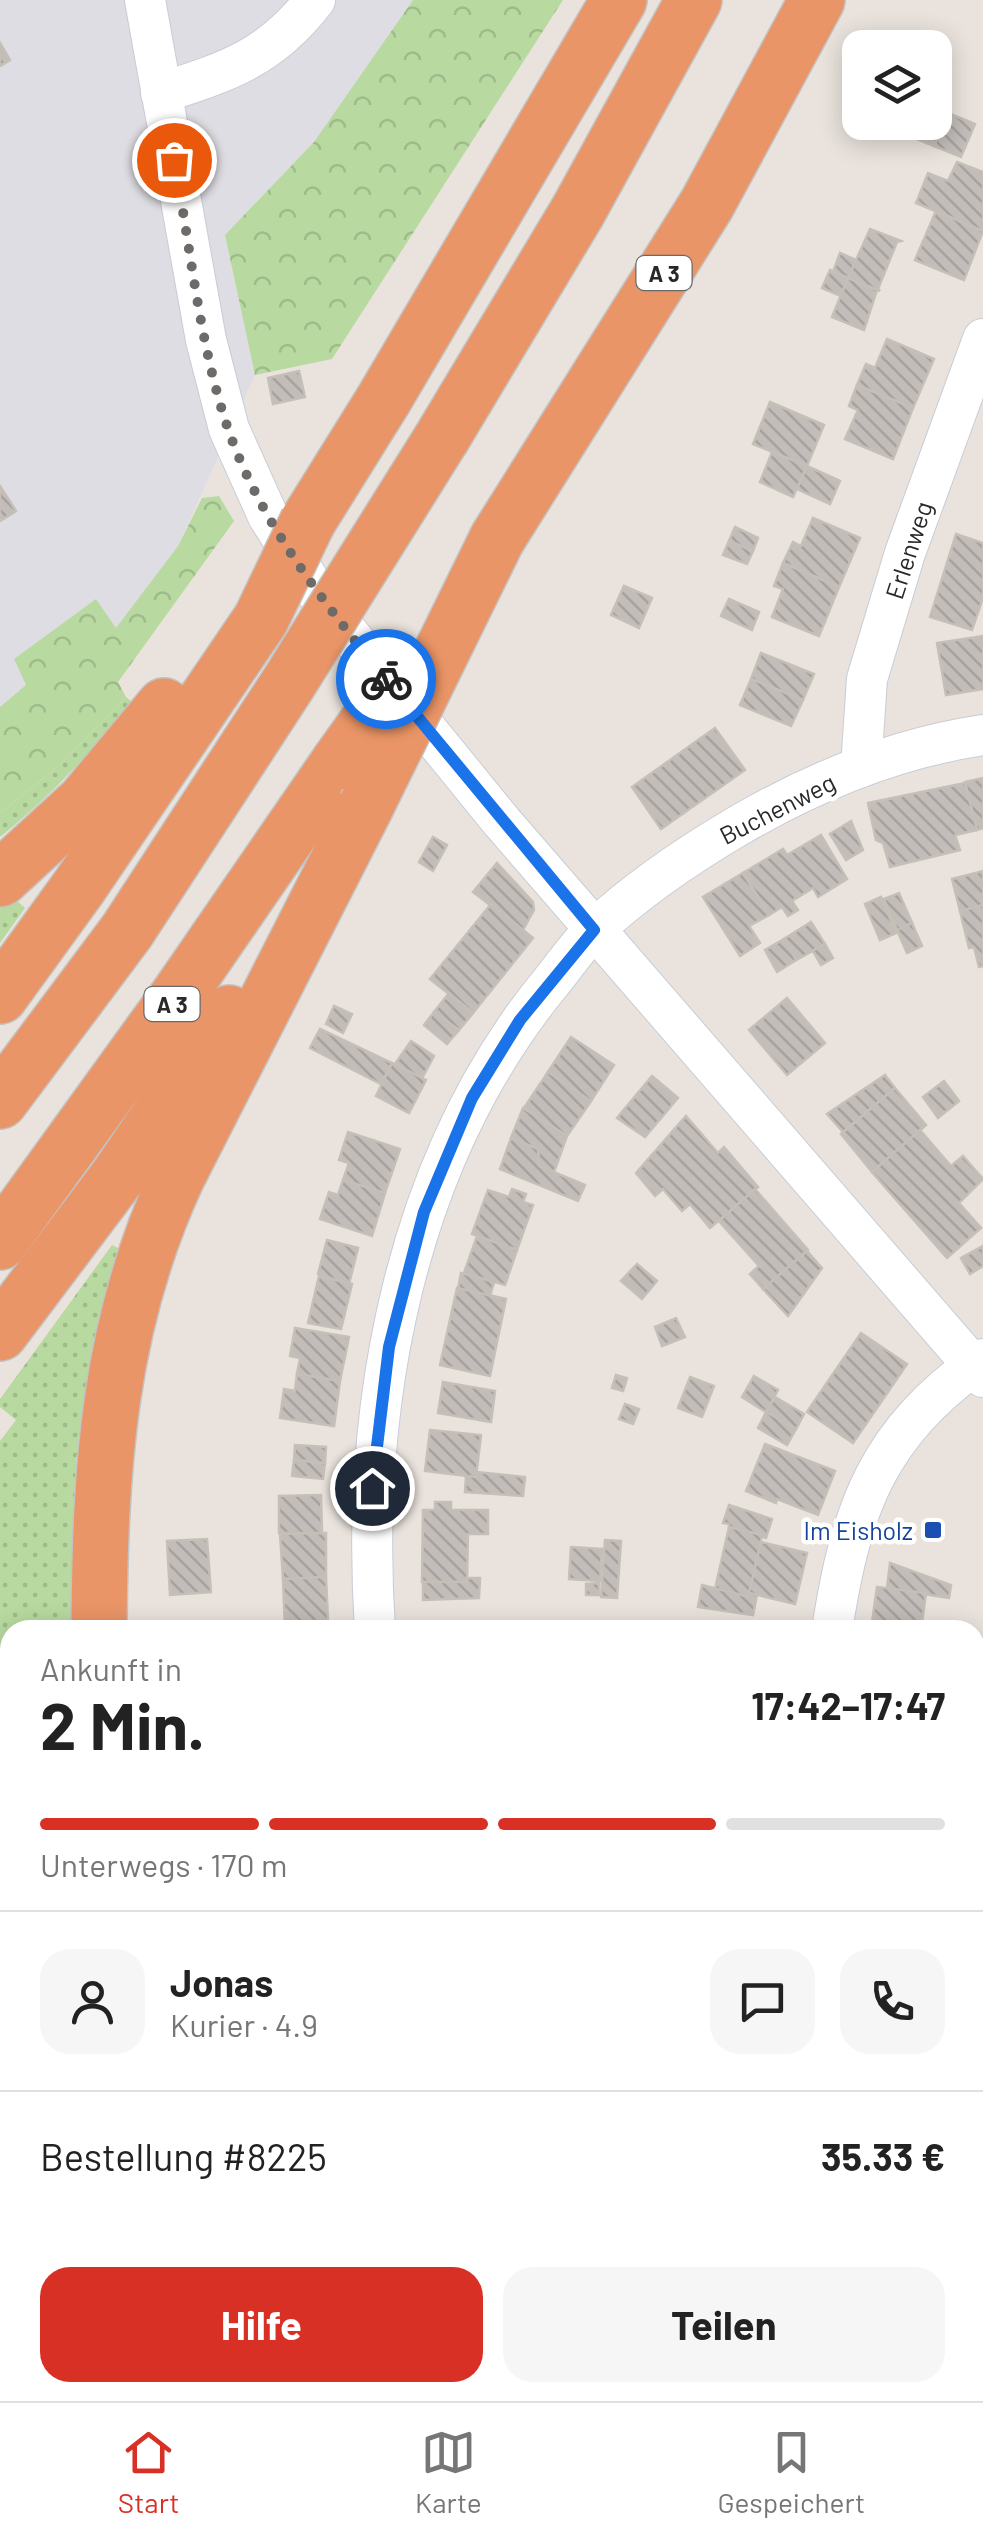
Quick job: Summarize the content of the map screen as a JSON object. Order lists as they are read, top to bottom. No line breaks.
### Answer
{"streets":{"highway":["A 3"],"street":["Erlenweg","Buchenweg"]},"crossings":[["Erlenweg","Buchenweg"]],"places":{"transit":["Im Eisholz"]},"page":{"heading":["2 Min.","Ankunft in","17:42–17:47"],"panel":["Jonas","Kurier · 4.9","Bestellung #8225","35.33 €"],"bar":"Unterwegs · 170 m","buttons":["Hilfe","Teilen"],"tabs":["Start","Karte","Gespeichert"]}}
